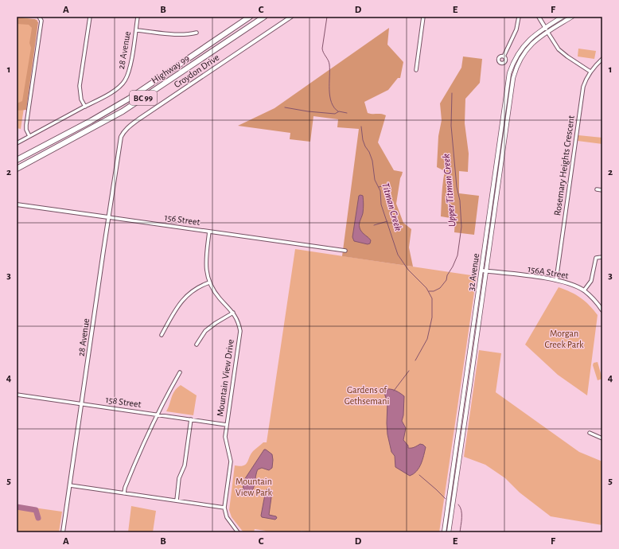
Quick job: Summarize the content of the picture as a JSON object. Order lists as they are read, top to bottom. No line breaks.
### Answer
{"streets":{"highway":["Highway 99","BC 99"],"main road":["32 Avenue"],"street":["28 Avenue","Croydon Drive","Rosemary Heights Crescent","156 Street","156A Street","Mountain View Drive","158 Street"]},"crossings":[["28 Avenue","Croydon Drive"],["28 Avenue","156 Street"],["28 Avenue","158 Street"],["Rosemary Heights Crescent","156A Street"],["156 Street","Mountain View Drive"],["32 Avenue","156A Street"],["Mountain View Drive","158 Street"]],"water":["Upper Titman Creek","Titman Creek"],"parks":["Morgan Creek Park","Gardens of Gethsemani","Mountain View Park"],"grid":{"columns":["A","B","C","D","E","F"],"rows":["1","2","3","4","5"]}}
